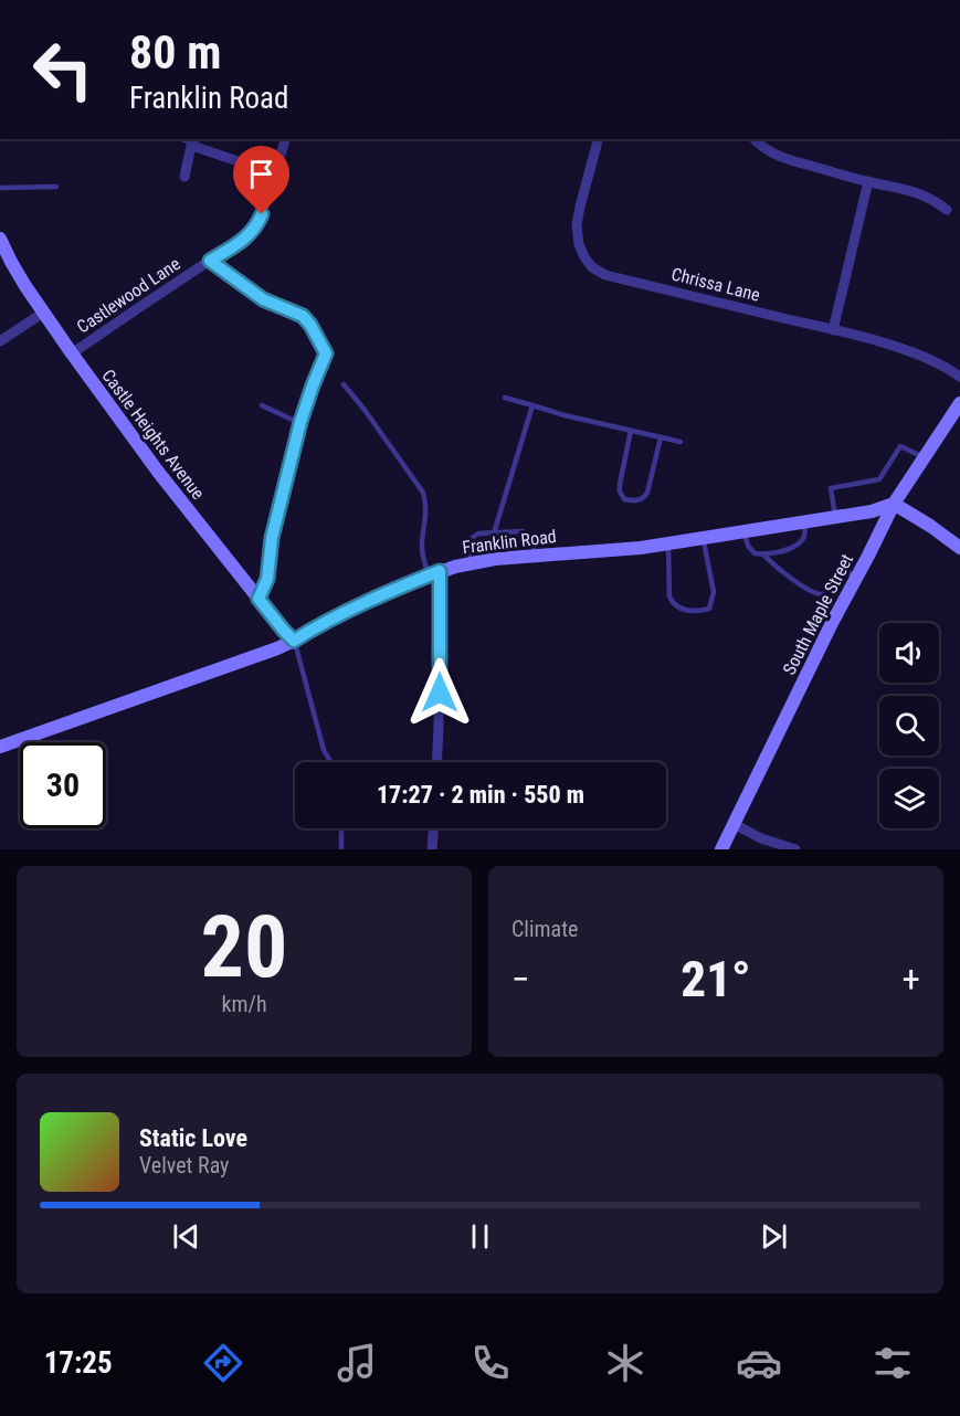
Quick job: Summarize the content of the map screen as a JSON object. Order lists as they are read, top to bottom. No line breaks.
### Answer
{"streets":{"street":["Chrissa Lane","Castlewood Lane","Castle Heights Avenue","Franklin Road","South Maple Street"]},"crossings":[["Castlewood Lane","Castle Heights Avenue"],["Castle Heights Avenue","Franklin Road"],["Franklin Road","South Maple Street"]],"page":{"turn":["80 m","Franklin Road"],"limit":"30","trip":"17:27 · 2 min · 550 m","tile":[["20","km/h"],"Climate"],"heat":["−","21°","+"],"song":["Static Love","Velvet Ray"],"tabs":"17:25"}}
